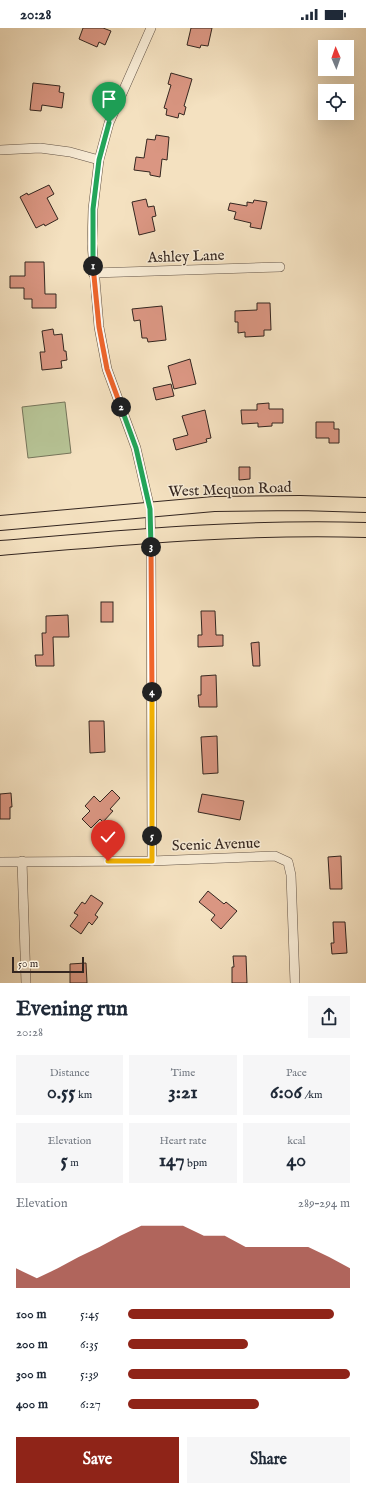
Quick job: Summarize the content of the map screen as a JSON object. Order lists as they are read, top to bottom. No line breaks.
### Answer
{"streets":{"main road":["West Mequon Road"],"street":["Ashley Lane","Scenic Avenue"]},"scale_bar":"50 m","north":"top","page":{"status":"20:28","pins":["1","2","3","4","5"],"scale":"50 m","heading":["Evening run","20:28"],"stats":[["Distance","0.55 km"],["Time","3:21"],["Pace","6:06 /km"],["Elevation","5 m"],["Heart rate","147 bpm"],["kcal","40"]],"chart":["Elevation","289–294 m"],"list":[{"name":"100 m","note":"5:45"},{"name":"200 m","note":"6:35"},{"name":"300 m","note":"5:39"},{"name":"400 m","note":"6:27"}],"buttons":["Save","Share"]}}
